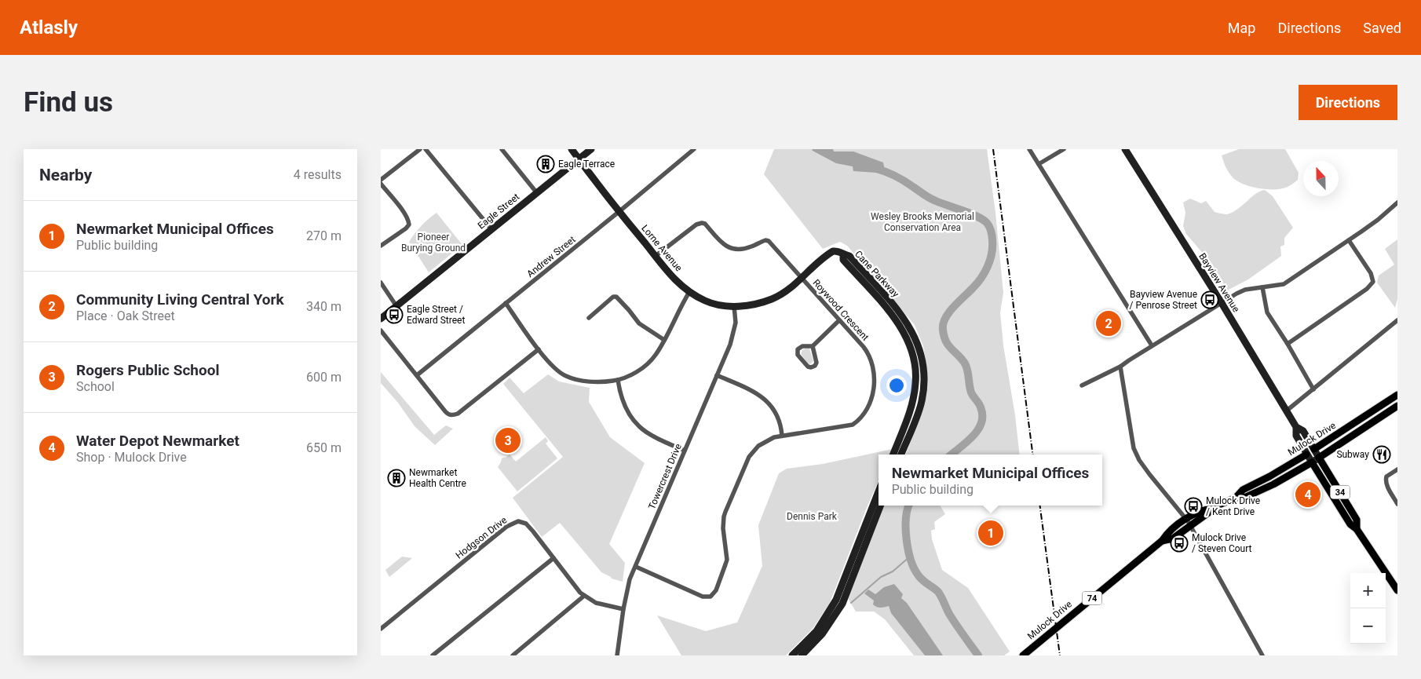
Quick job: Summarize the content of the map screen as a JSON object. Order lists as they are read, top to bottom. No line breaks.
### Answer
{"streets":{"main road":["Eagle Street","Lorne Avenue","Cane Parkway","Bayview Avenue","Mulock Drive","34","74"],"street":["Andrew Street","Roywood Crescent","Towercrest Drive","Hodgson Drive"]},"crossings":[["Eagle Street","Lorne Avenue"],["Lorne Avenue","Andrew Street"],["Lorne Avenue","Cane Parkway"],["Lorne Avenue","Roywood Crescent"],["Lorne Avenue","Towercrest Drive"],["Bayview Avenue","Mulock Drive"],["Bayview Avenue","34"],["Roywood Crescent","Towercrest Drive"],["Mulock Drive","34"],["Towercrest Drive","Hodgson Drive"]],"parks":["Wesley Brooks Memorial Conservation Area","Pioneer Burying Ground","Dennis Park"],"places":{"building":["Eagle Terrace","Newmarket Health Centre"],"bus stop":["Bayview Avenue / Penrose Street","Eagle Street / Edward Street","Mulock Drive / Kent Drive","Mulock Drive / Steven Court"],"restaurant":["Subway"]},"north":"top","page":{"header":"Atlasly","nav":["Map","Directions","Saved"],"buttons":"Directions","title":"Find us","heading":["Nearby","4 results"],"list":[{"mark":"1","name":"Newmarket Municipal Offices","note":"Public building","value":"270 m"},{"mark":"2","name":"Community Living Central York","note":"Place · Oak Street","value":"340 m"},{"mark":"3","name":"Rogers Public School","note":"School","value":"600 m"},{"mark":"4","name":"Water Depot Newmarket","note":"Shop · Mulock Drive","value":"650 m"}],"pins":["2","3","4","1"],"popup":["Newmarket Municipal Offices","Public building"],"map_buttons":["+","−"]}}
